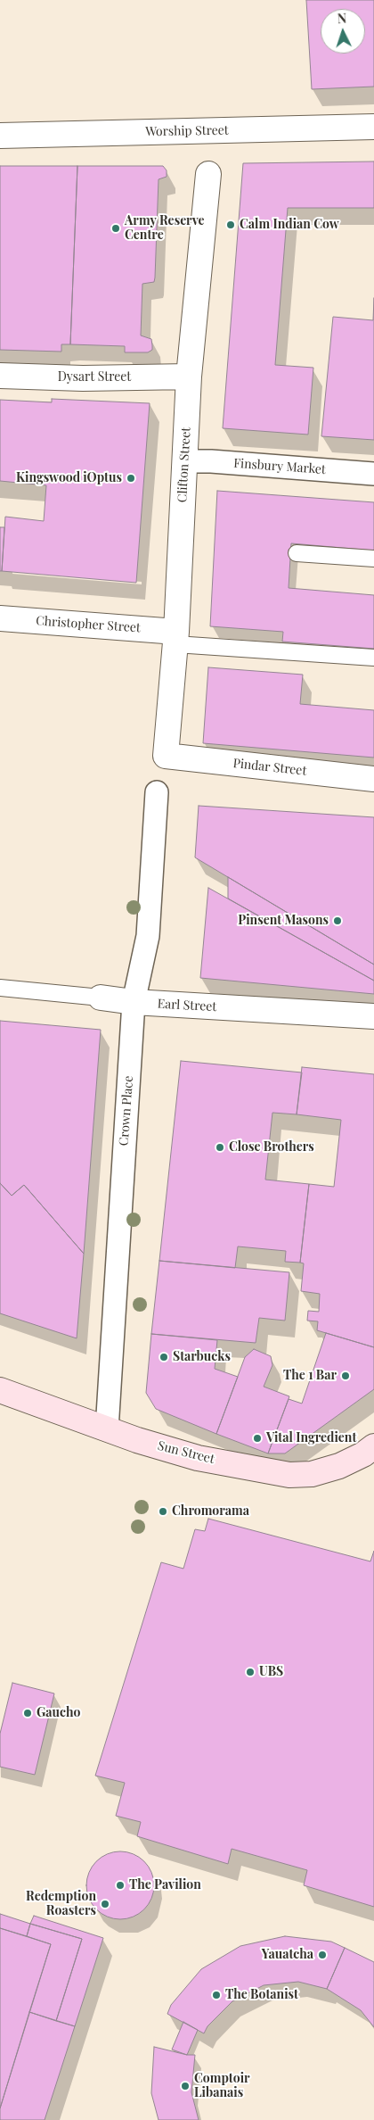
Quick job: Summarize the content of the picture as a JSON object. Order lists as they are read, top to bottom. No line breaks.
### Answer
{"streets":{"main road":["Sun Street"],"street":["Worship Street","Dysart Street","Clifton Street","Finsbury Market","Christopher Street","Pindar Street","Earl Street","Crown Place"]},"crossings":[["Dysart Street","Clifton Street"],["Clifton Street","Finsbury Market"],["Clifton Street","Christopher Street"],["Clifton Street","Pindar Street"],["Earl Street","Crown Place"],["Crown Place","Sun Street"]],"places":["Calm Indian Cow","Army Reserve Centre","Kingswood iOptus","Pinsent Masons","Close Brothers","Starbucks","The 1 Bar","Vital Ingredient","Chromorama","UBS","Gaucho","The Pavilion","Redemption Roasters","Yauatcha","The Botanist","Comptoir Libanais"],"north":"top"}
